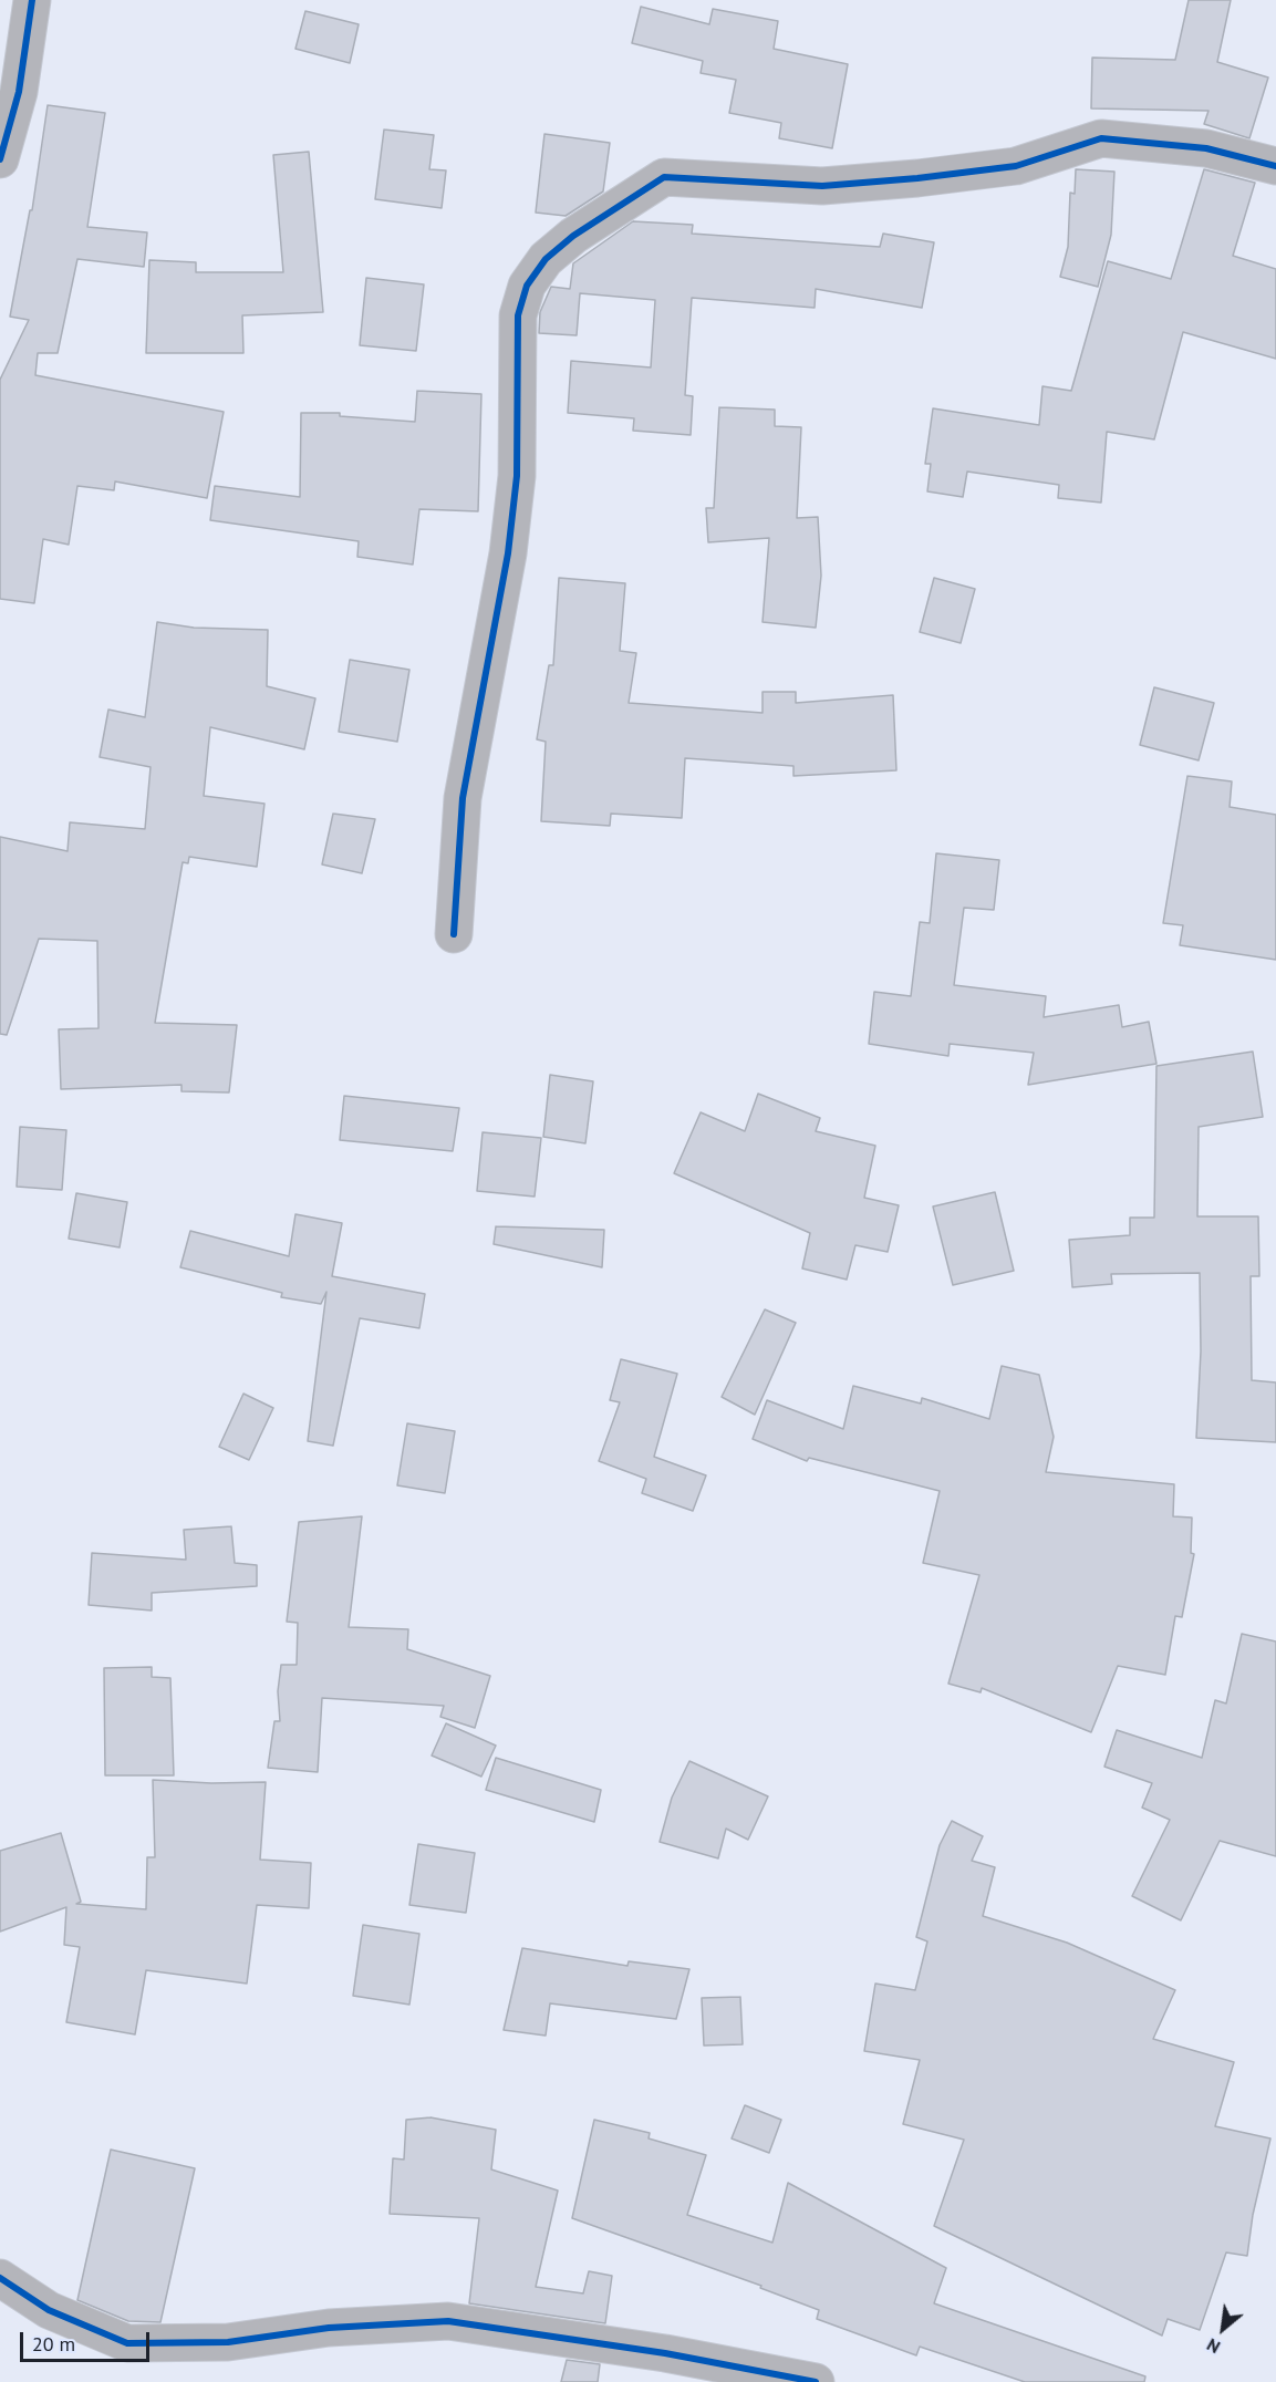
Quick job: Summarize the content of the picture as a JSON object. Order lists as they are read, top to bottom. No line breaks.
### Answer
{"scale_bar":"20 m","north":"bottom left"}
